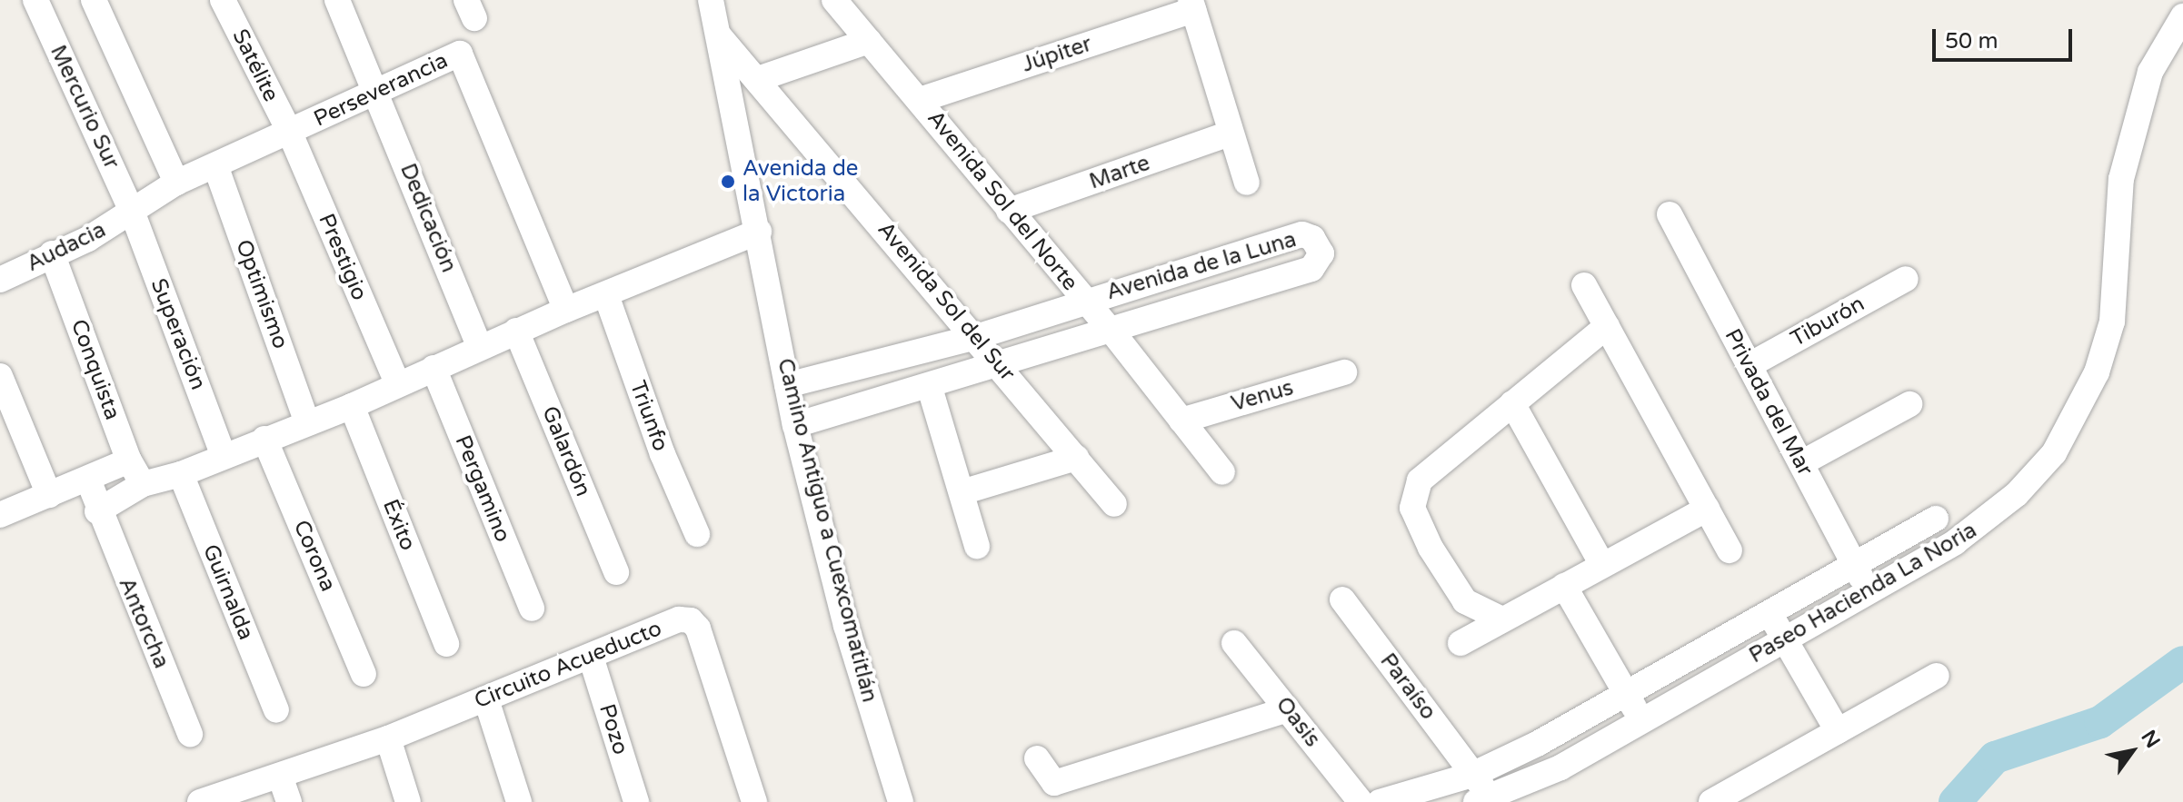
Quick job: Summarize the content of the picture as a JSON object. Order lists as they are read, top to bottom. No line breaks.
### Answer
{"streets":{"street":["Júpiter","Satélite","Perseverancia","Mercurio Sur","Marte","Avenida Sol del Norte","Dedicación","Audacia","Prestigio","Avenida de la Luna","Optimismo","Avenida Sol del Sur","Tiburón","Superación","Conquista","Venus","Privada del Mar","Triunfo","Galardón","Pergamino","Éxito","Camino Antiguo a Cuexcomatitlán","Corona","Guirnalda","Paseo Hacienda La Noria","Antorcha","Circuito Acueducto","Paraíso","Oasis","Pozo"]},"crossings":[["Júpiter","Avenida Sol del Norte"],["Satélite","Perseverancia"],["Satélite","Prestigio"],["Perseverancia","Mercurio Sur"],["Perseverancia","Dedicación"],["Perseverancia","Audacia"],["Perseverancia","Prestigio"],["Perseverancia","Optimismo"],["Perseverancia","Superación"],["Mercurio Sur","Audacia"],["Mercurio Sur","Superación"],["Marte","Avenida Sol del Norte"],["Avenida Sol del Norte","Avenida de la Luna"],["Avenida Sol del Norte","Venus"],["Audacia","Superación"],["Audacia","Conquista"],["Avenida de la Luna","Avenida Sol del Sur"],["Avenida de la Luna","Camino Antiguo a Cuexcomatitlán"],["Avenida Sol del Sur","Camino Antiguo a Cuexcomatitlán"],["Tiburón","Privada del Mar"],["Privada del Mar","Paseo Hacienda La Noria"],["Paseo Hacienda La Noria","Paraíso"],["Circuito Acueducto","Pozo"]],"places":["Avenida de la Victoria"],"scale_bar":"50 m","north":"top right"}
